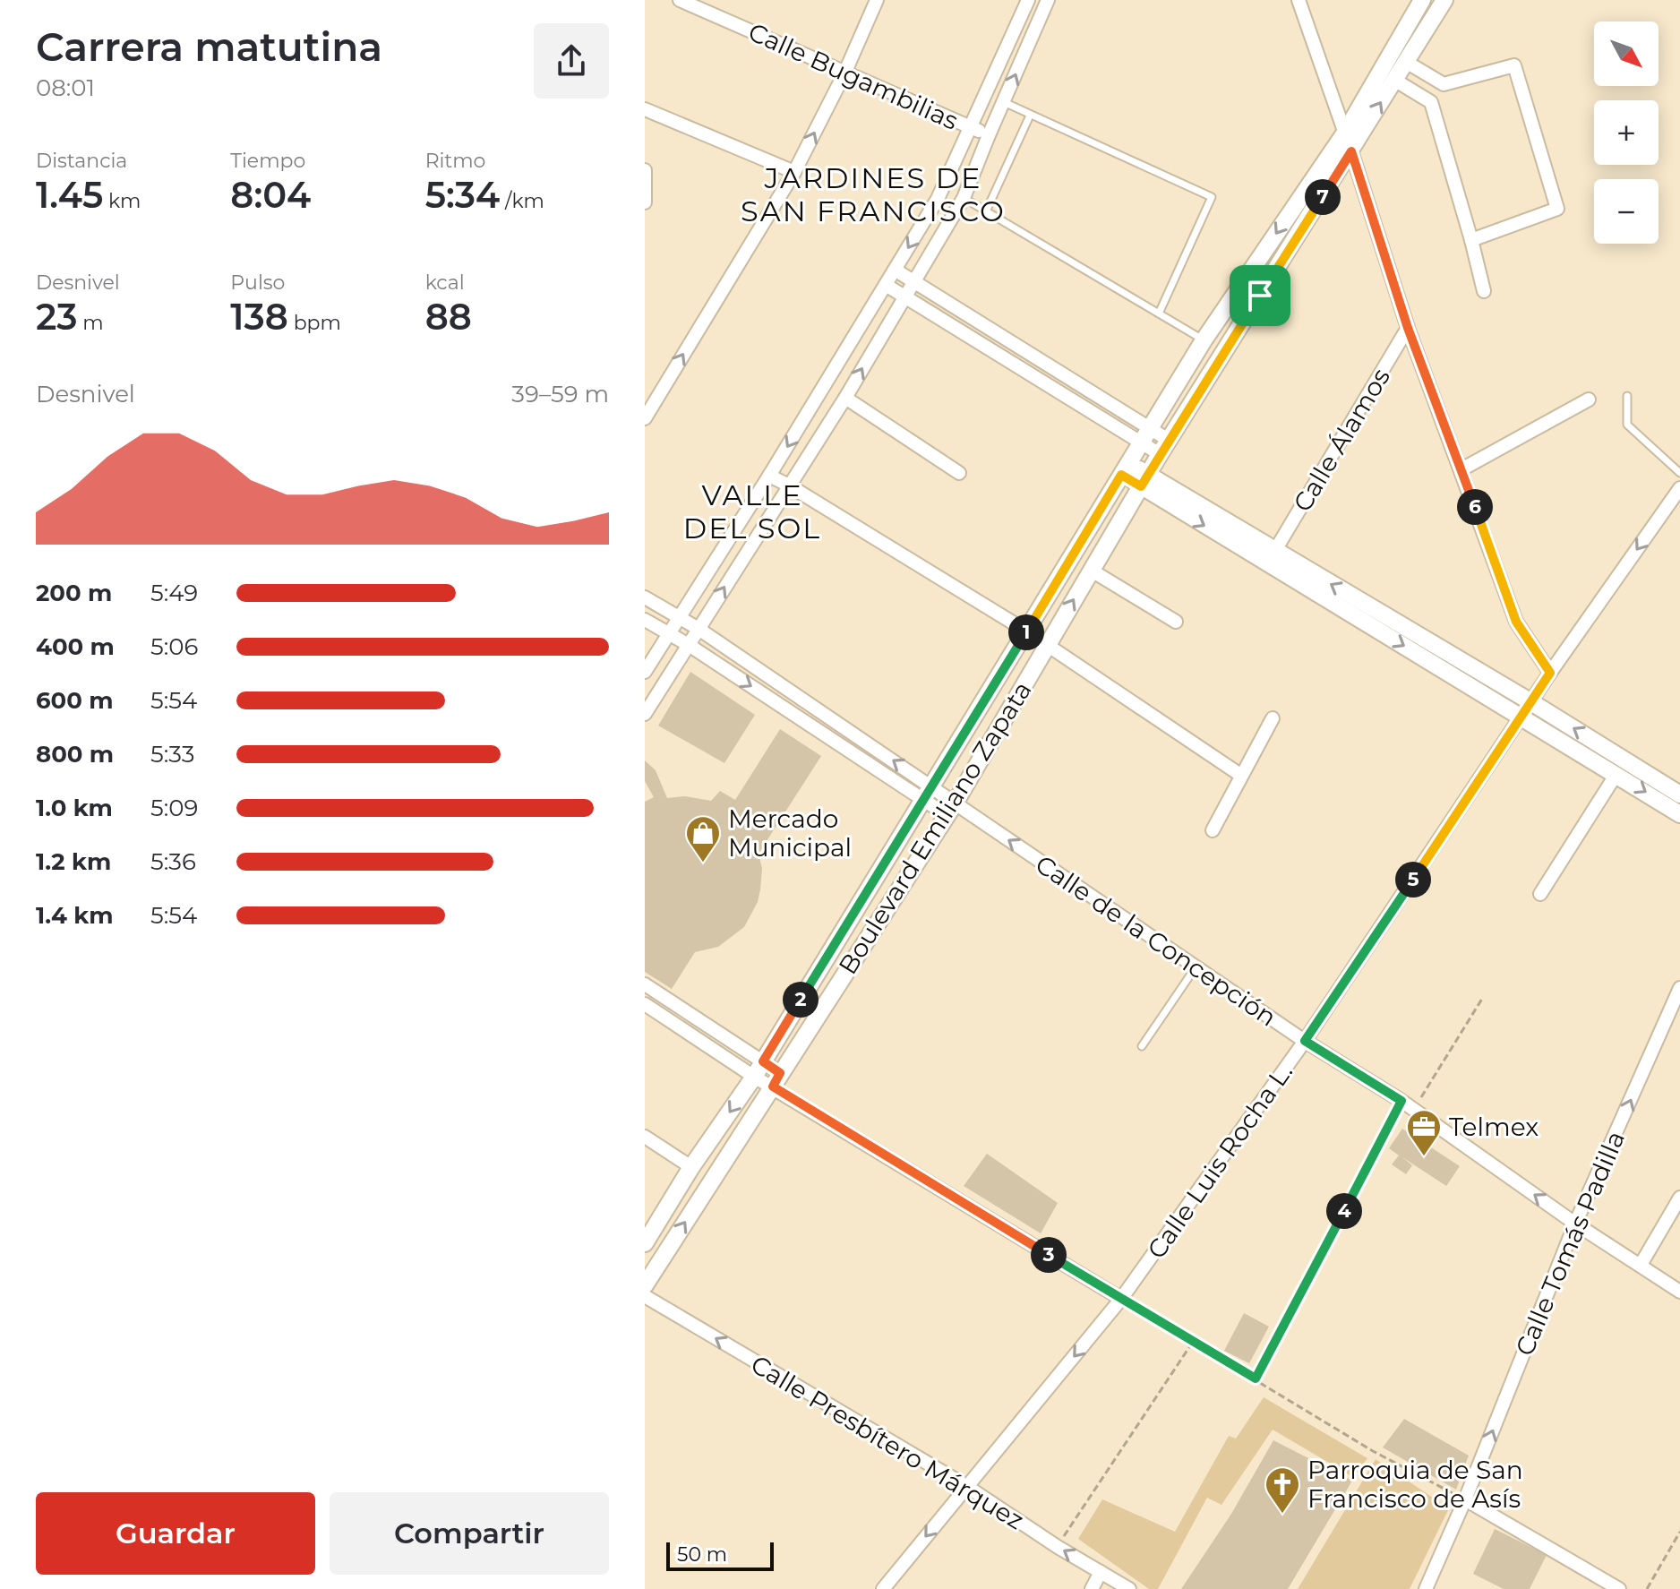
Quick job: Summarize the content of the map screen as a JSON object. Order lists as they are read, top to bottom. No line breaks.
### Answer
{"streets":{"street":["Calle Bugambilias","Calle Álamos","Boulevard Emiliano Zapata","Calle de la Concepción","Calle Luis Rocha L.","Calle Tomás Padilla","Calle Presbítero Márquez"]},"crossings":[["Boulevard Emiliano Zapata","Calle de la Concepción"],["Calle de la Concepción","Calle Luis Rocha L."],["Calle de la Concepción","Calle Tomás Padilla"],["Calle Luis Rocha L.","Calle Presbítero Márquez"]],"one_way":["Calle de la Concepción","Calle Luis Rocha L.","Calle Tomás Padilla","Calle Presbítero Márquez"],"districts":["JARDINES DE SAN FRANCISCO","VALLE DEL SOL"],"places":{"shop":["Mercado Municipal"],"office":["Telmex"],"church":["Parroquia de San Francisco de Asís"]},"scale_bar":"50 m","north":"bottom right","page":{"heading":["Carrera matutina","08:01"],"map_buttons":["+","−"],"stats":[["Distancia","1.45 km"],["Tiempo","8:04"],["Ritmo","5:34 /km"],["Desnivel","23 m"],["Pulso","138 bpm"],["kcal","88"]],"pins":["7","6","1","5","2","4","3"],"chart":["Desnivel","39–59 m"],"list":[{"name":"200 m","note":"5:49"},{"name":"400 m","note":"5:06"},{"name":"600 m","note":"5:54"},{"name":"800 m","note":"5:33"},{"name":"1.0 km","note":"5:09"},{"name":"1.2 km","note":"5:36"},{"name":"1.4 km","note":"5:54"}],"buttons":["Guardar","Compartir"],"scale":"50 m"}}
